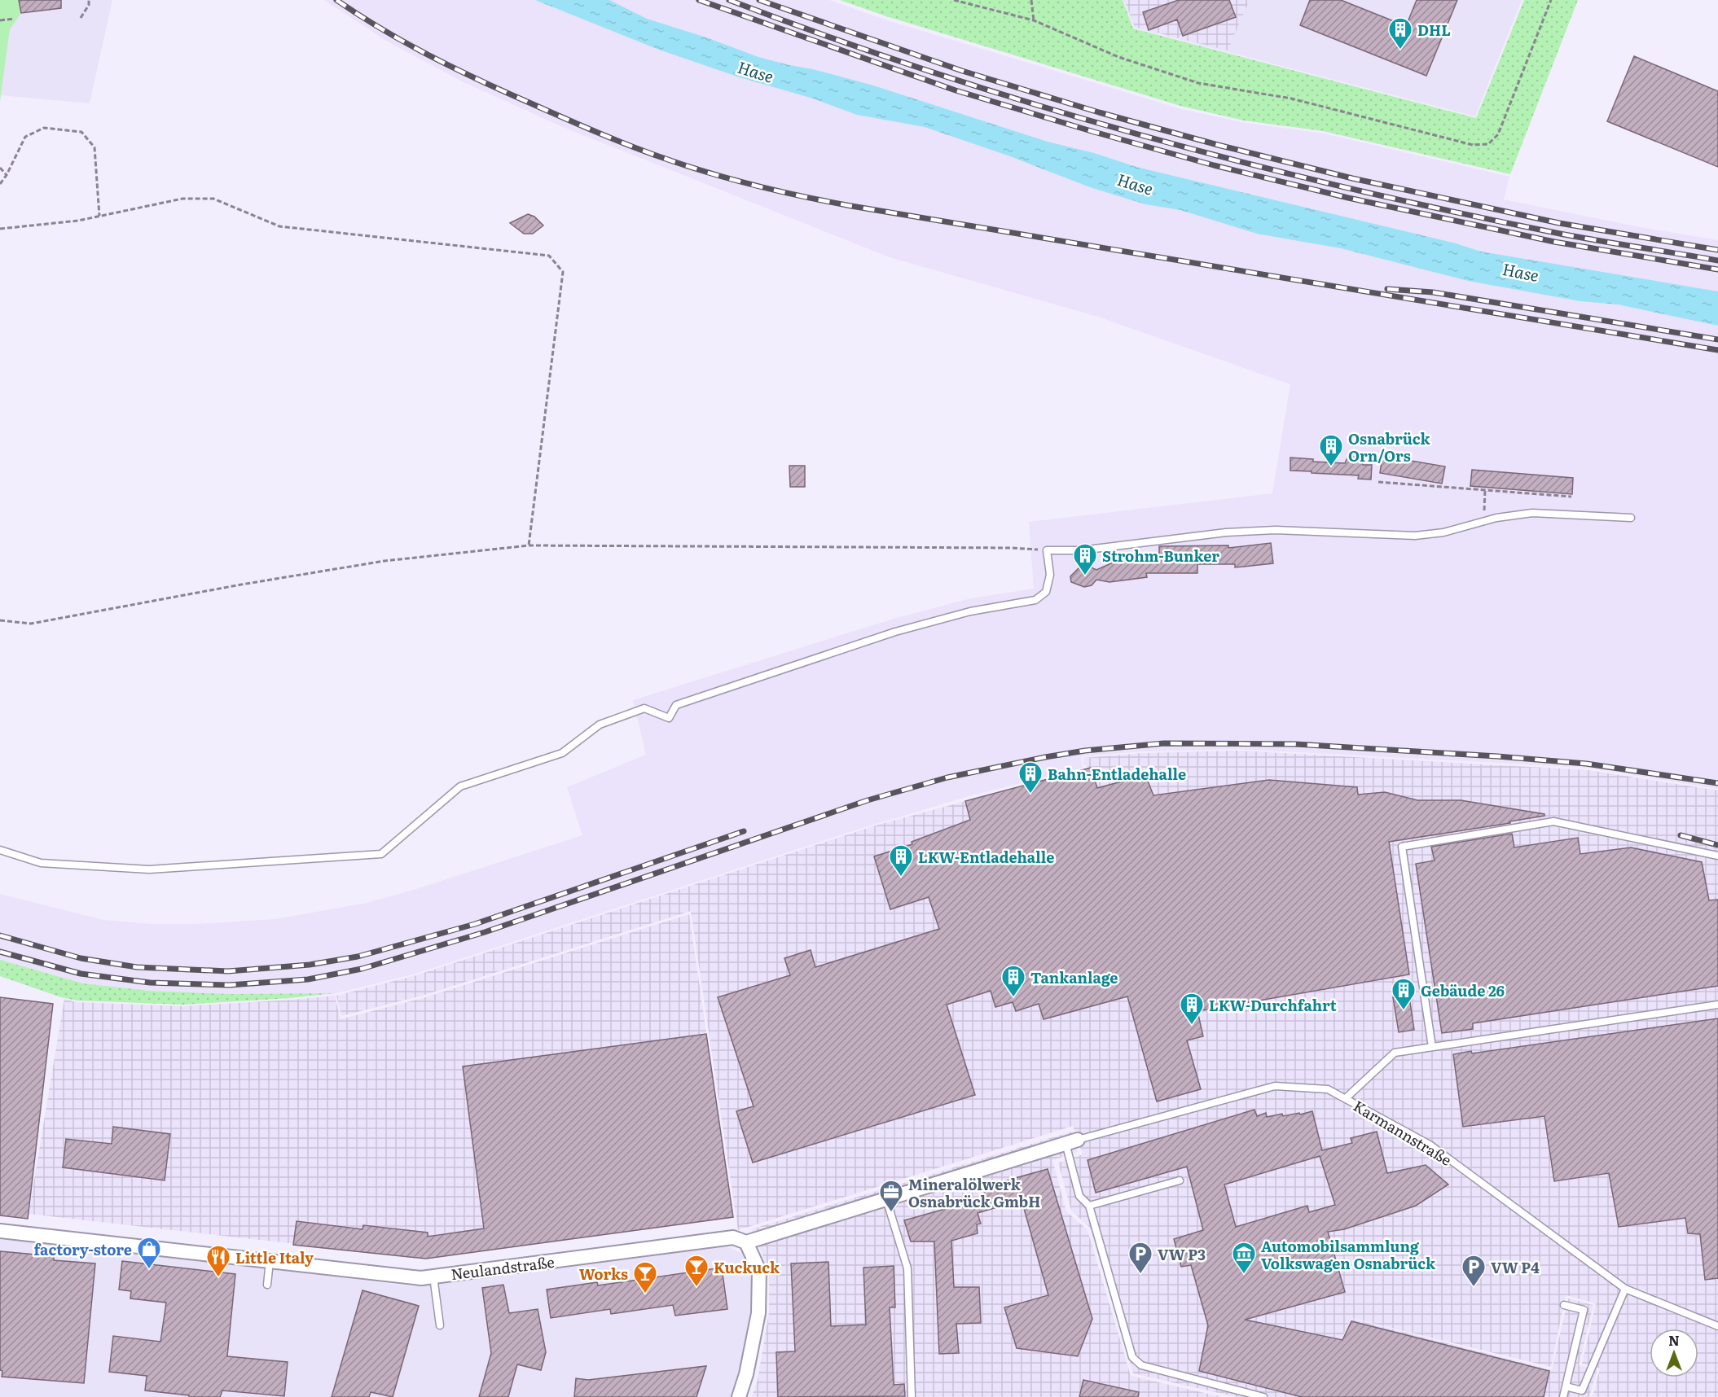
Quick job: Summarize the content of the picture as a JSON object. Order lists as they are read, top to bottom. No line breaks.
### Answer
{"streets":{"street":["Neulandstraße"],"lane":["Karmannstraße"]},"crossings":[["Karmannstraße","Neulandstraße"]],"water":["Hase"],"places":{"building":["DHL","Osnabrück Orn/Ors","Strohm-Bunker","Bahn-Entladehalle","LKW-Entladehalle","Tankanlage","Gebäude 26","LKW-Durchfahrt"],"office":["Mineralölwerk Osnabrück GmbH"],"shop":["factory-store"],"parking":["VW P3","VW P4"],"museum":["Automobilsammlung Volkswagen Osnabrück"],"restaurant":["Little Italy"],"bar":["Kuckuck","Works"]},"north":"top"}
